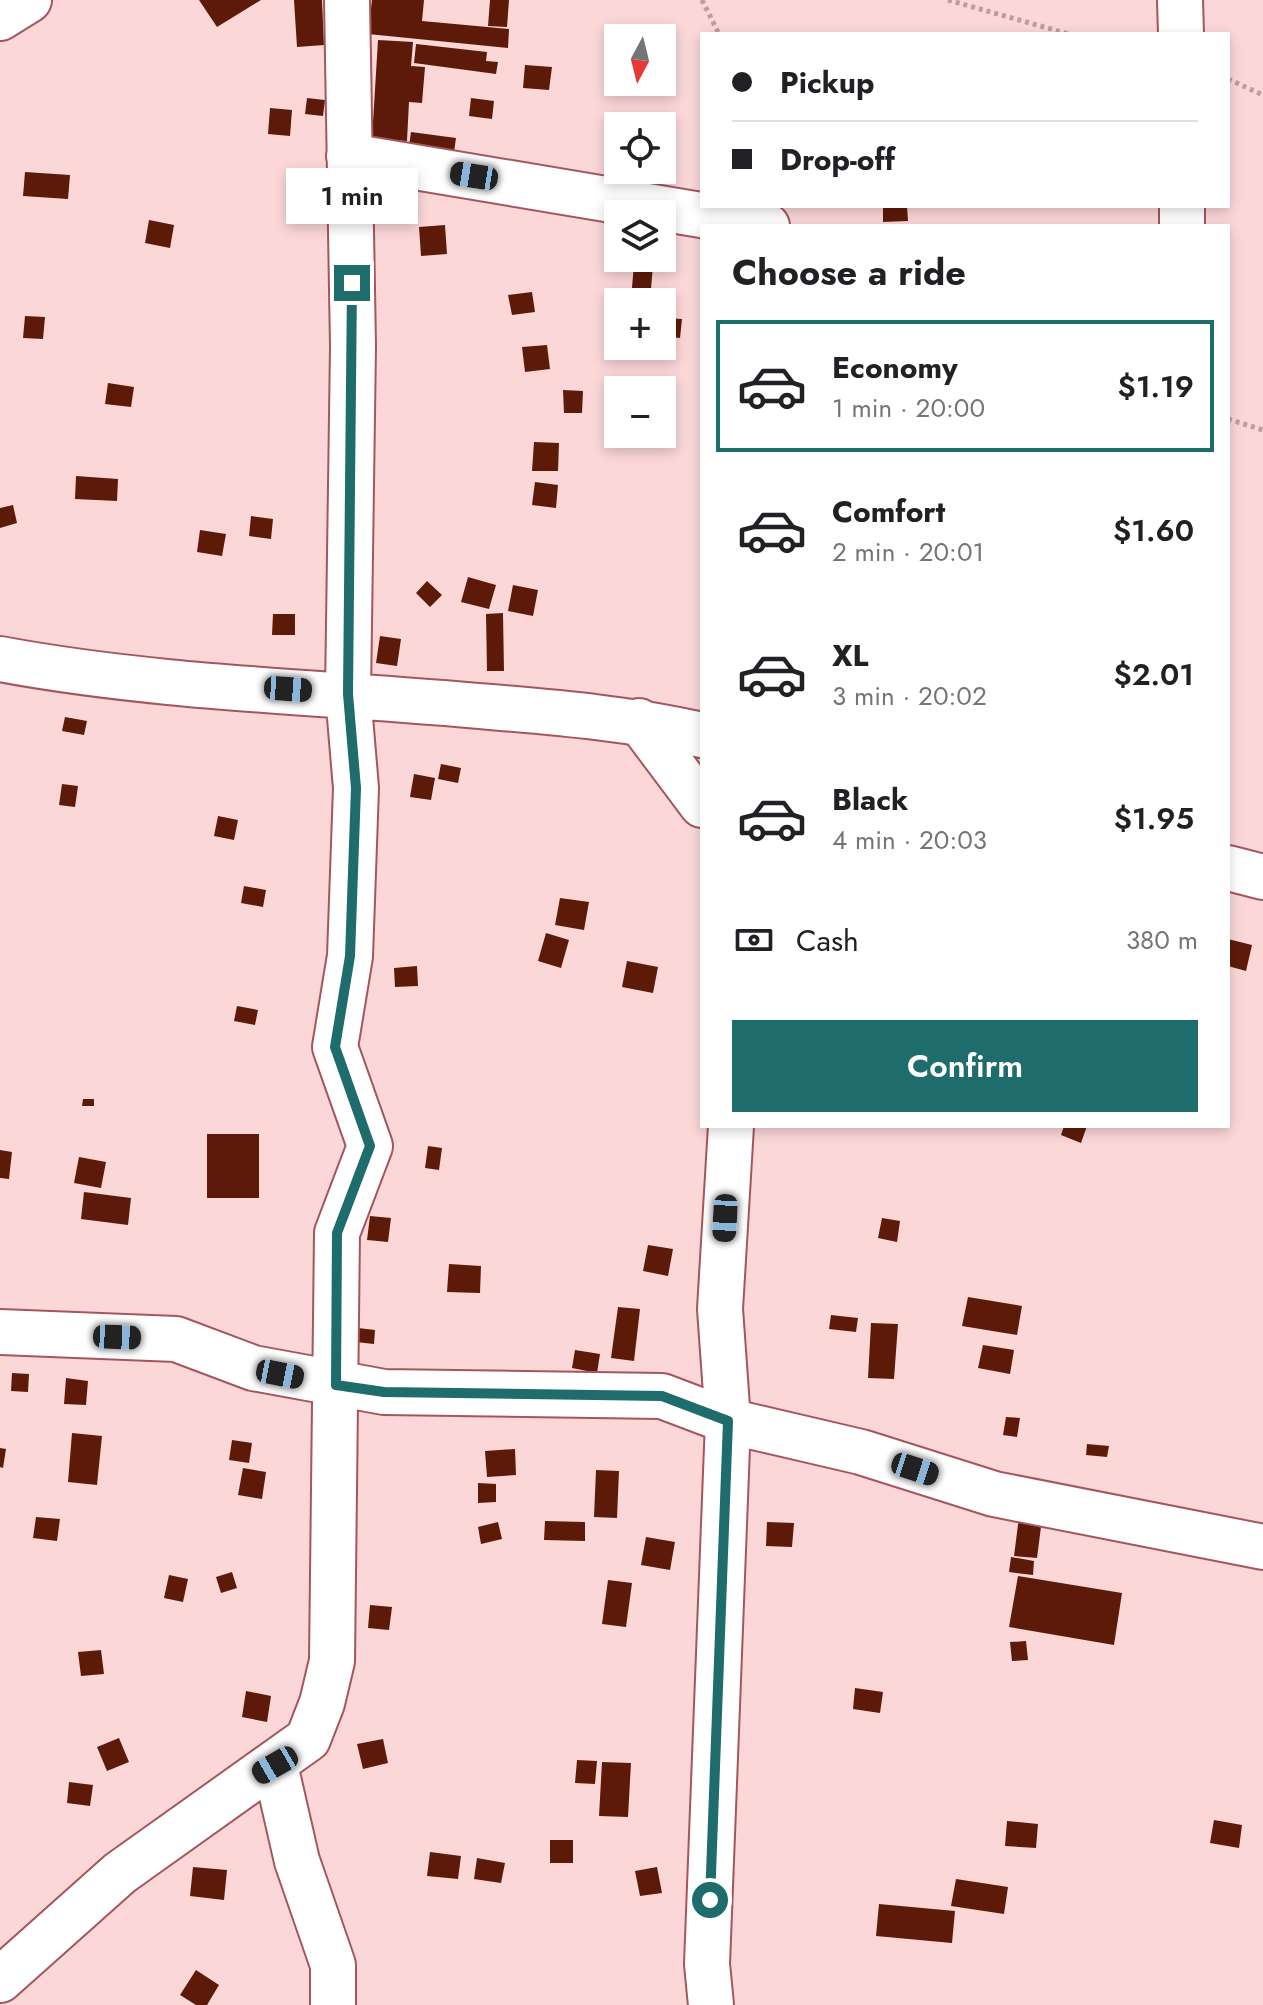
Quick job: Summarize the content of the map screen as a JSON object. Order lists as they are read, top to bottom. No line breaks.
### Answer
{"north":"bottom","page":{"map_buttons":["+","−"],"banner":["Pickup","Drop-off"],"bubble":"1 min","heading":"Choose a ride","list":[{"name":"Economy","note":"1 min · 20:00","value":"$1.19"},{"name":"Comfort","note":"2 min · 20:01","value":"$1.60"},{"name":"XL","note":"3 min · 20:02","value":"$2.01"},{"name":"Black","note":"4 min · 20:03","value":"$1.95"}],"pay":["Cash","380 m"],"buttons":"Confirm"}}
